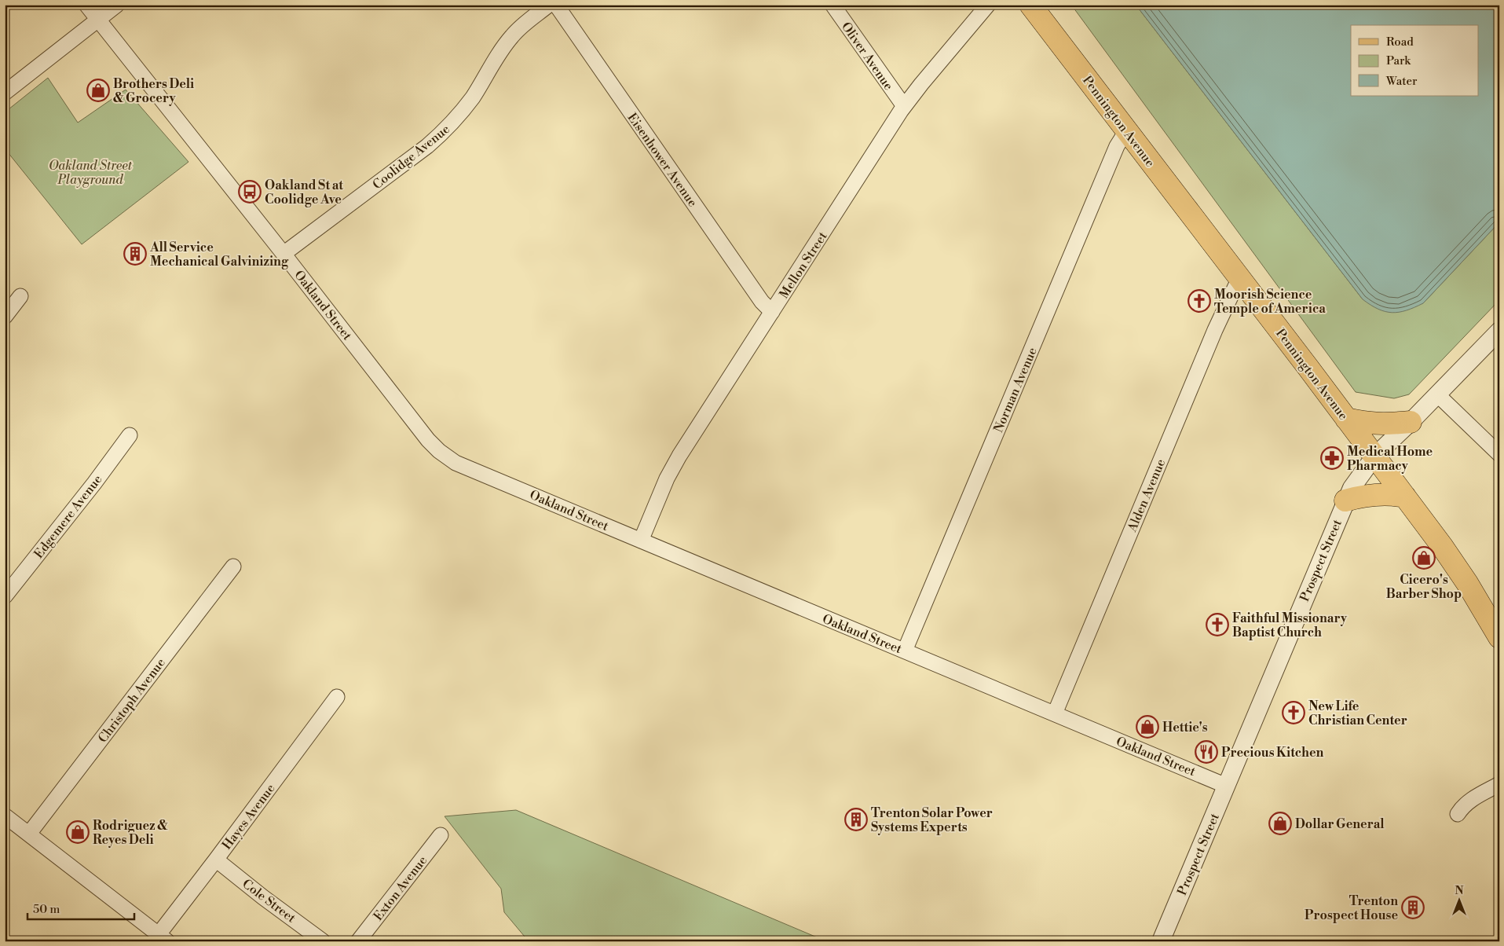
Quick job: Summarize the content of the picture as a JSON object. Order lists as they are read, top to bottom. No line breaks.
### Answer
{"streets":{"main road":["Pennington Avenue"],"street":["Oliver Avenue","Coolidge Avenue","Eisenhower Avenue","Mellon Street","Oakland Street","Norman Avenue","Alden Avenue","Edgemere Avenue","Prospect Street","Christoph Avenue","Hayes Avenue","Exton Avenue","Cole Street"]},"crossings":[["Oliver Avenue","Mellon Street"],["Pennington Avenue","Norman Avenue"],["Pennington Avenue","Alden Avenue"],["Pennington Avenue","Prospect Street"],["Coolidge Avenue","Oakland Street"],["Eisenhower Avenue","Mellon Street"],["Mellon Street","Oakland Street"],["Oakland Street","Norman Avenue"],["Oakland Street","Alden Avenue"],["Oakland Street","Prospect Street"],["Hayes Avenue","Cole Street"]],"parks":["Oakland Street Playground"],"places":{"shop":["Brothers Deli & Grocery","Cicero's Barber Shop","Hettie's","Dollar General","Rodriguez & Reyes Deli"],"bus stop":["Oakland St at Coolidge Ave"],"building":["All Service Mechanical Galvinizing","Trenton Solar Power Systems Experts","Trenton Prospect House"],"church":["Moorish Science Temple of America","Faithful Missionary Baptist Church","New Life Christian Center"],"pharmacy":["Medical Home Pharmacy"],"restaurant":["Precious Kitchen"]},"legend":["Road","Park","Water"],"scale_bar":"50 m","north":"top"}
